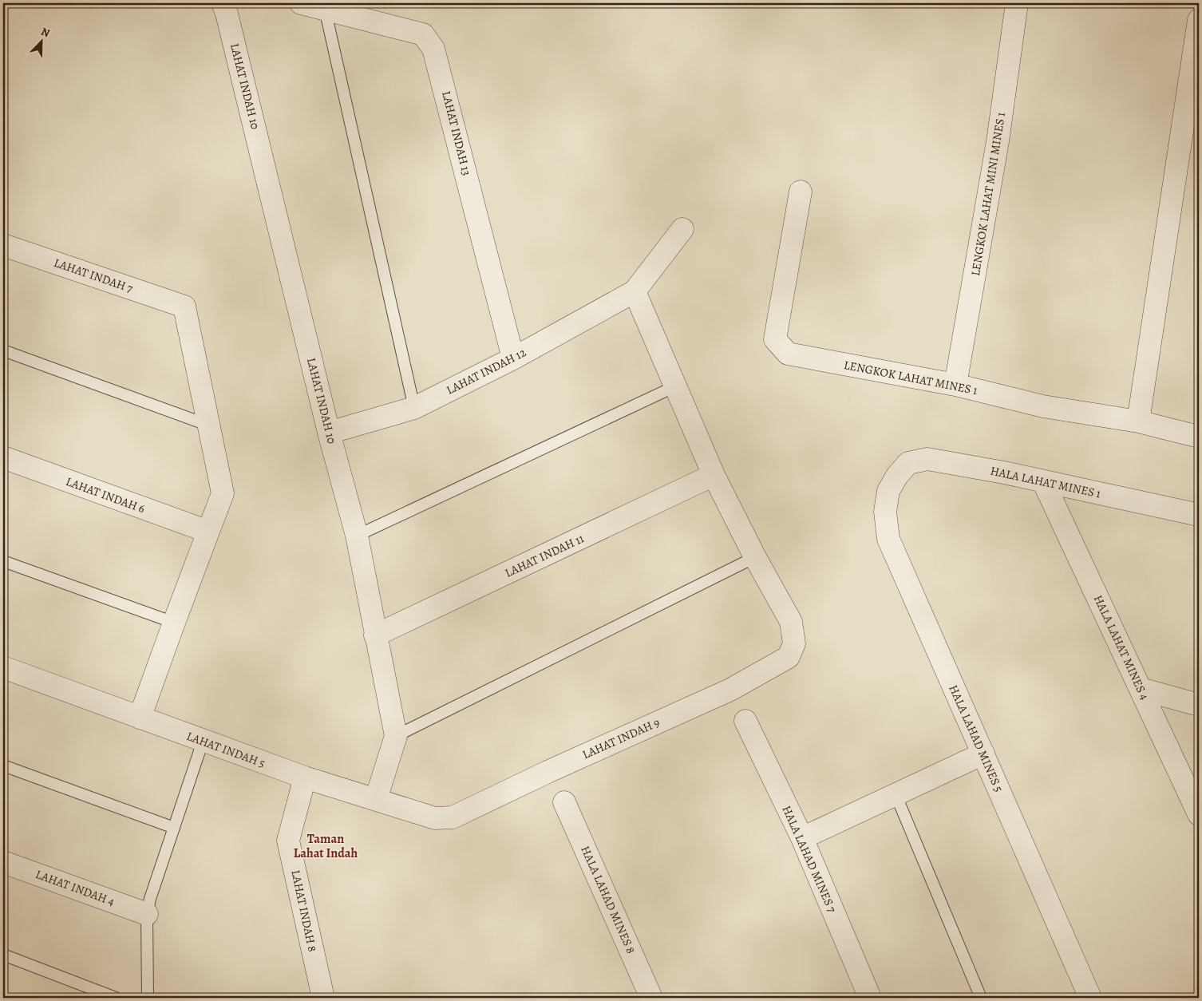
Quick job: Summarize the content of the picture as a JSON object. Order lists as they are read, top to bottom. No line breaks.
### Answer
{"streets":{"street":["LAHAT INDAH 10","LAHAT INDAH 13","LENGKOK LAHAT MINI MINES 1","LAHAT INDAH 7","LAHAT INDAH 12","LENGKOK LAHAT MINES 1","HALA LAHAT MINES 1","LAHAT INDAH 6","LAHAT INDAH 11","HALA LAHAT MINES 4","LAHAT INDAH 9","HALA LAHAD MINES 5","LAHAT INDAH 5","HALA LAHAD MINES 7","LAHAT INDAH 4","HALA LAHAD MINES 8","LAHAT INDAH 8"]},"crossings":[["LAHAT INDAH 10","LAHAT INDAH 12"],["LAHAT INDAH 10","LAHAT INDAH 11"],["LAHAT INDAH 10","LAHAT INDAH 5"],["LAHAT INDAH 13","LAHAT INDAH 12"],["LENGKOK LAHAT MINI MINES 1","LENGKOK LAHAT MINES 1"],["HALA LAHAT MINES 1","HALA LAHAT MINES 4"],["HALA LAHAT MINES 1","HALA LAHAD MINES 5"],["LAHAT INDAH 9","LAHAT INDAH 5"],["LAHAT INDAH 5","LAHAT INDAH 8"]],"districts":["Taman Lahat Indah"],"north":"top right"}
